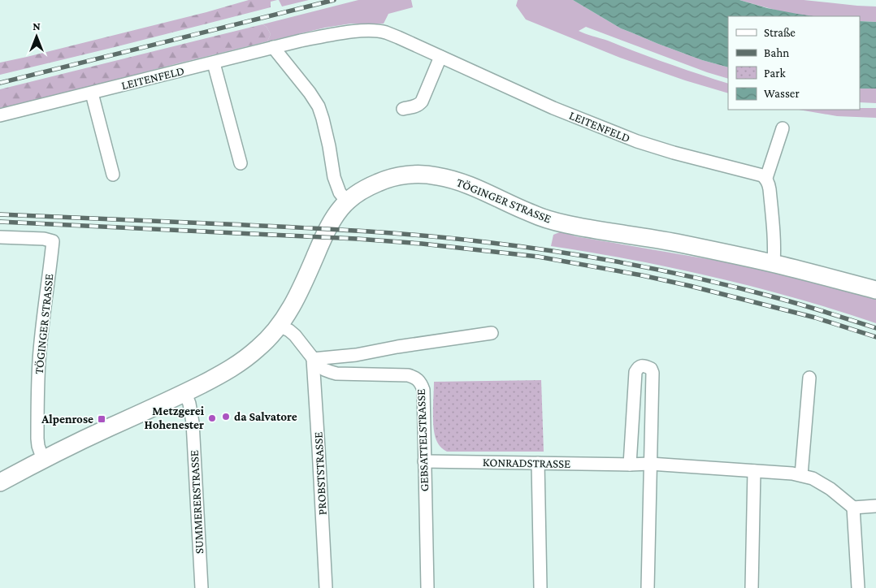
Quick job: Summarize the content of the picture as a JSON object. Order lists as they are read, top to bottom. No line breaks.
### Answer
{"streets":{"street":["LEITENFELD","TÖGINGER STRASSE","GEBSATTELSTRASSE","KONRADSTRASSE","PROBSTSTRASSE","SUMMERERSTRASSE"]},"crossings":[["TÖGINGER STRASSE","SUMMERERSTRASSE"],["GEBSATTELSTRASSE","KONRADSTRASSE"],["GEBSATTELSTRASSE","PROBSTSTRASSE"]],"places":{"other":["da Salvatore","Metzgerei Hohenester"],"transit":["Alpenrose"]},"legend":["Straße","Bahn","Park","Wasser"],"north":"top"}
